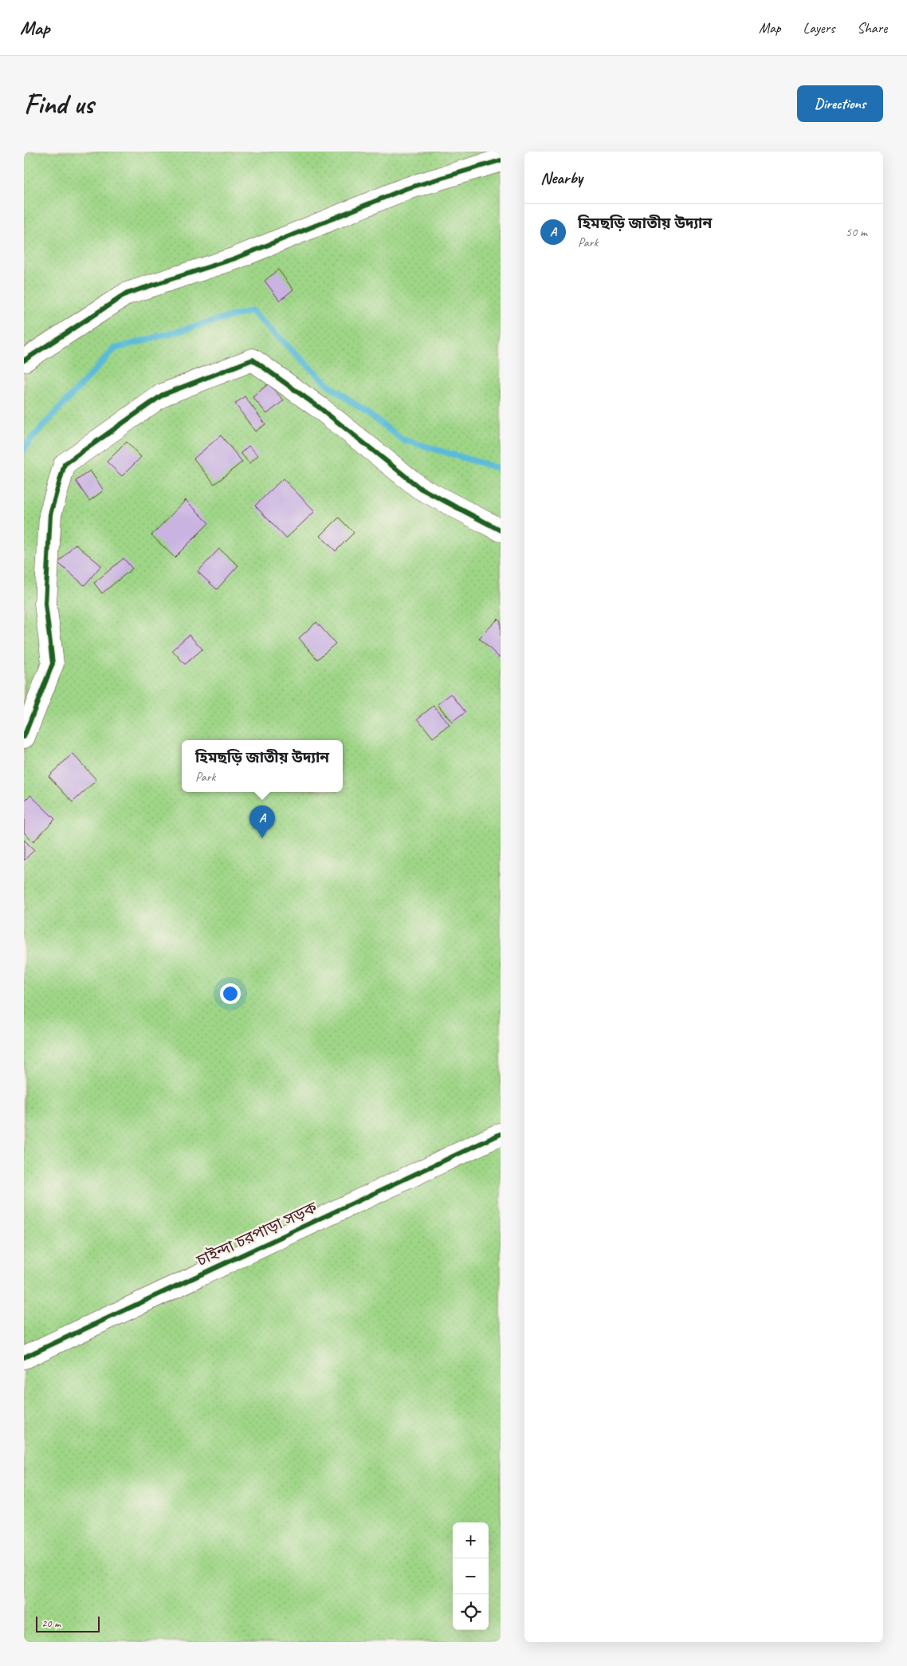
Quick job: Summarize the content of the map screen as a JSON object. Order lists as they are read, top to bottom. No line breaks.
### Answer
{"streets":{"street":["চাইন্দা চরপাড়া সড়ক"]},"scale_bar":"20 m","page":{"header":"Map","nav":["Map","Layers","Share"],"buttons":"Directions","title":"Find us","heading":"Nearby","list":[{"mark":"A","name":"হিমছড়ি জাতীয় উদ্যান","note":"Park","value":"50 m"}],"popup":["হিমছড়ি জাতীয় উদ্যান","Park"],"pins":"A","map_buttons":["+","−"],"scale":"20 m"}}
